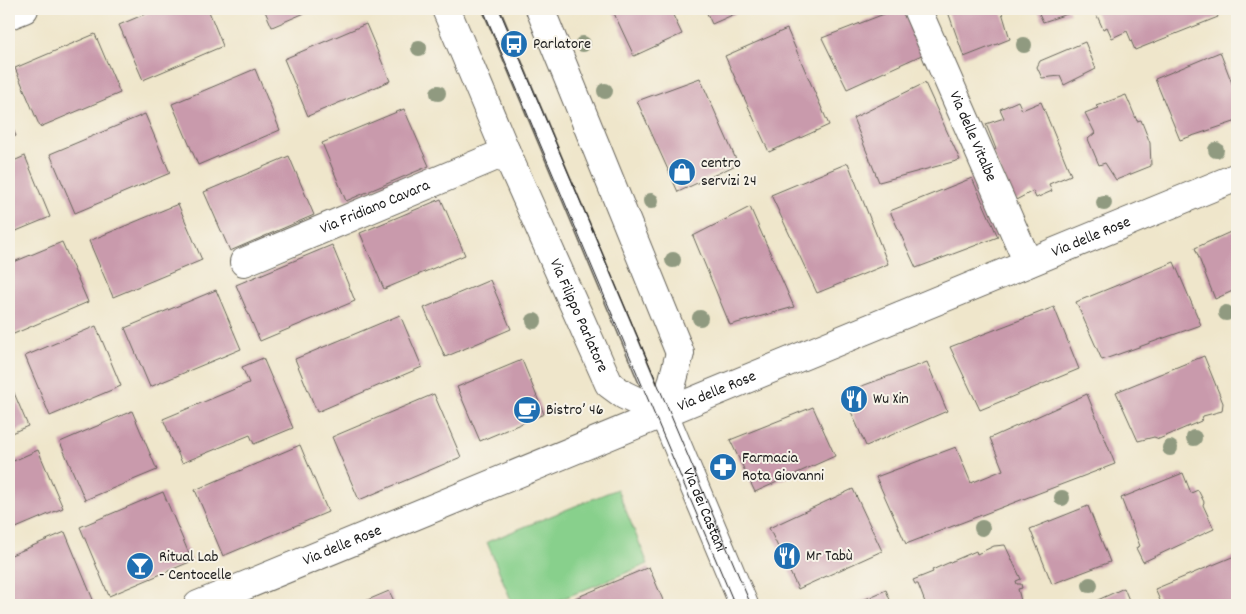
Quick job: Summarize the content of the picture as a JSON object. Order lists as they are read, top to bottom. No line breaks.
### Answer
{"streets":{"street":["Via delle Vitalbe","Via Fridiano Cavara","Via delle Rose","Via Filippo Parlatore","Via dei Castani"]},"crossings":[["Via delle Vitalbe","Via delle Rose"],["Via Fridiano Cavara","Via Filippo Parlatore"],["Via delle Rose","Via Filippo Parlatore"],["Via delle Rose","Via dei Castani"],["Via Filippo Parlatore","Via dei Castani"]],"places":{"bus stop":["Parlatore"],"shop":["centro servizi 24"],"restaurant":["Wu Xin","Mr Tabù"],"cafe":["Bistro’ 46"],"pharmacy":["Farmacia Rota Giovanni"],"bar":["Ritual Lab - Centocelle"]}}
